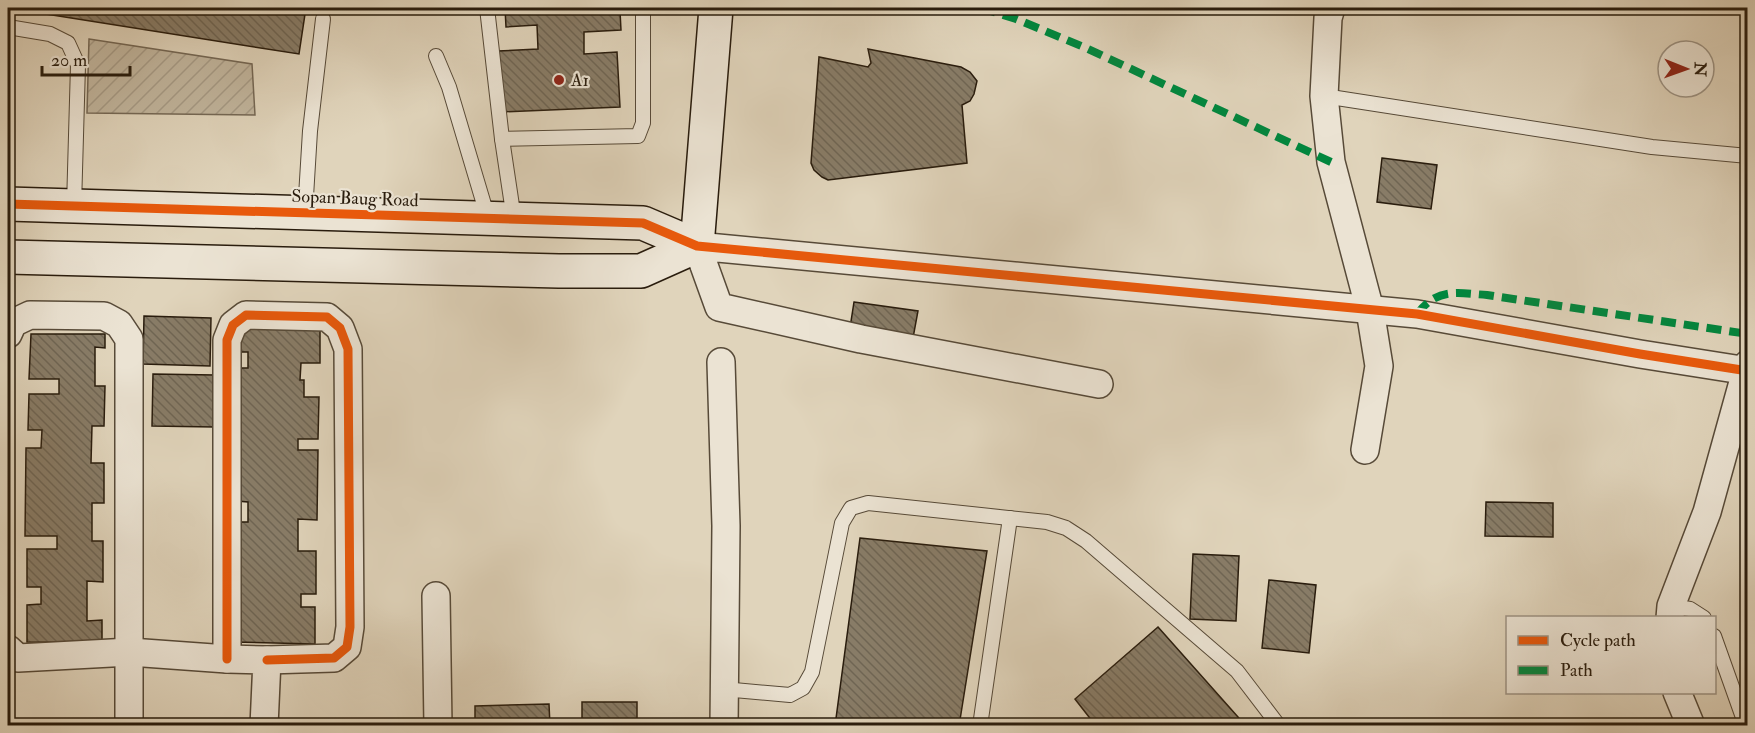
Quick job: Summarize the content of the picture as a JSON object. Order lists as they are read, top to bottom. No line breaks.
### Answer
{"streets":{"street":["Sopan Baug Road"]},"places":["A1"],"legend":["Cycle path","Path"],"scale_bar":"20 m","north":"right"}
